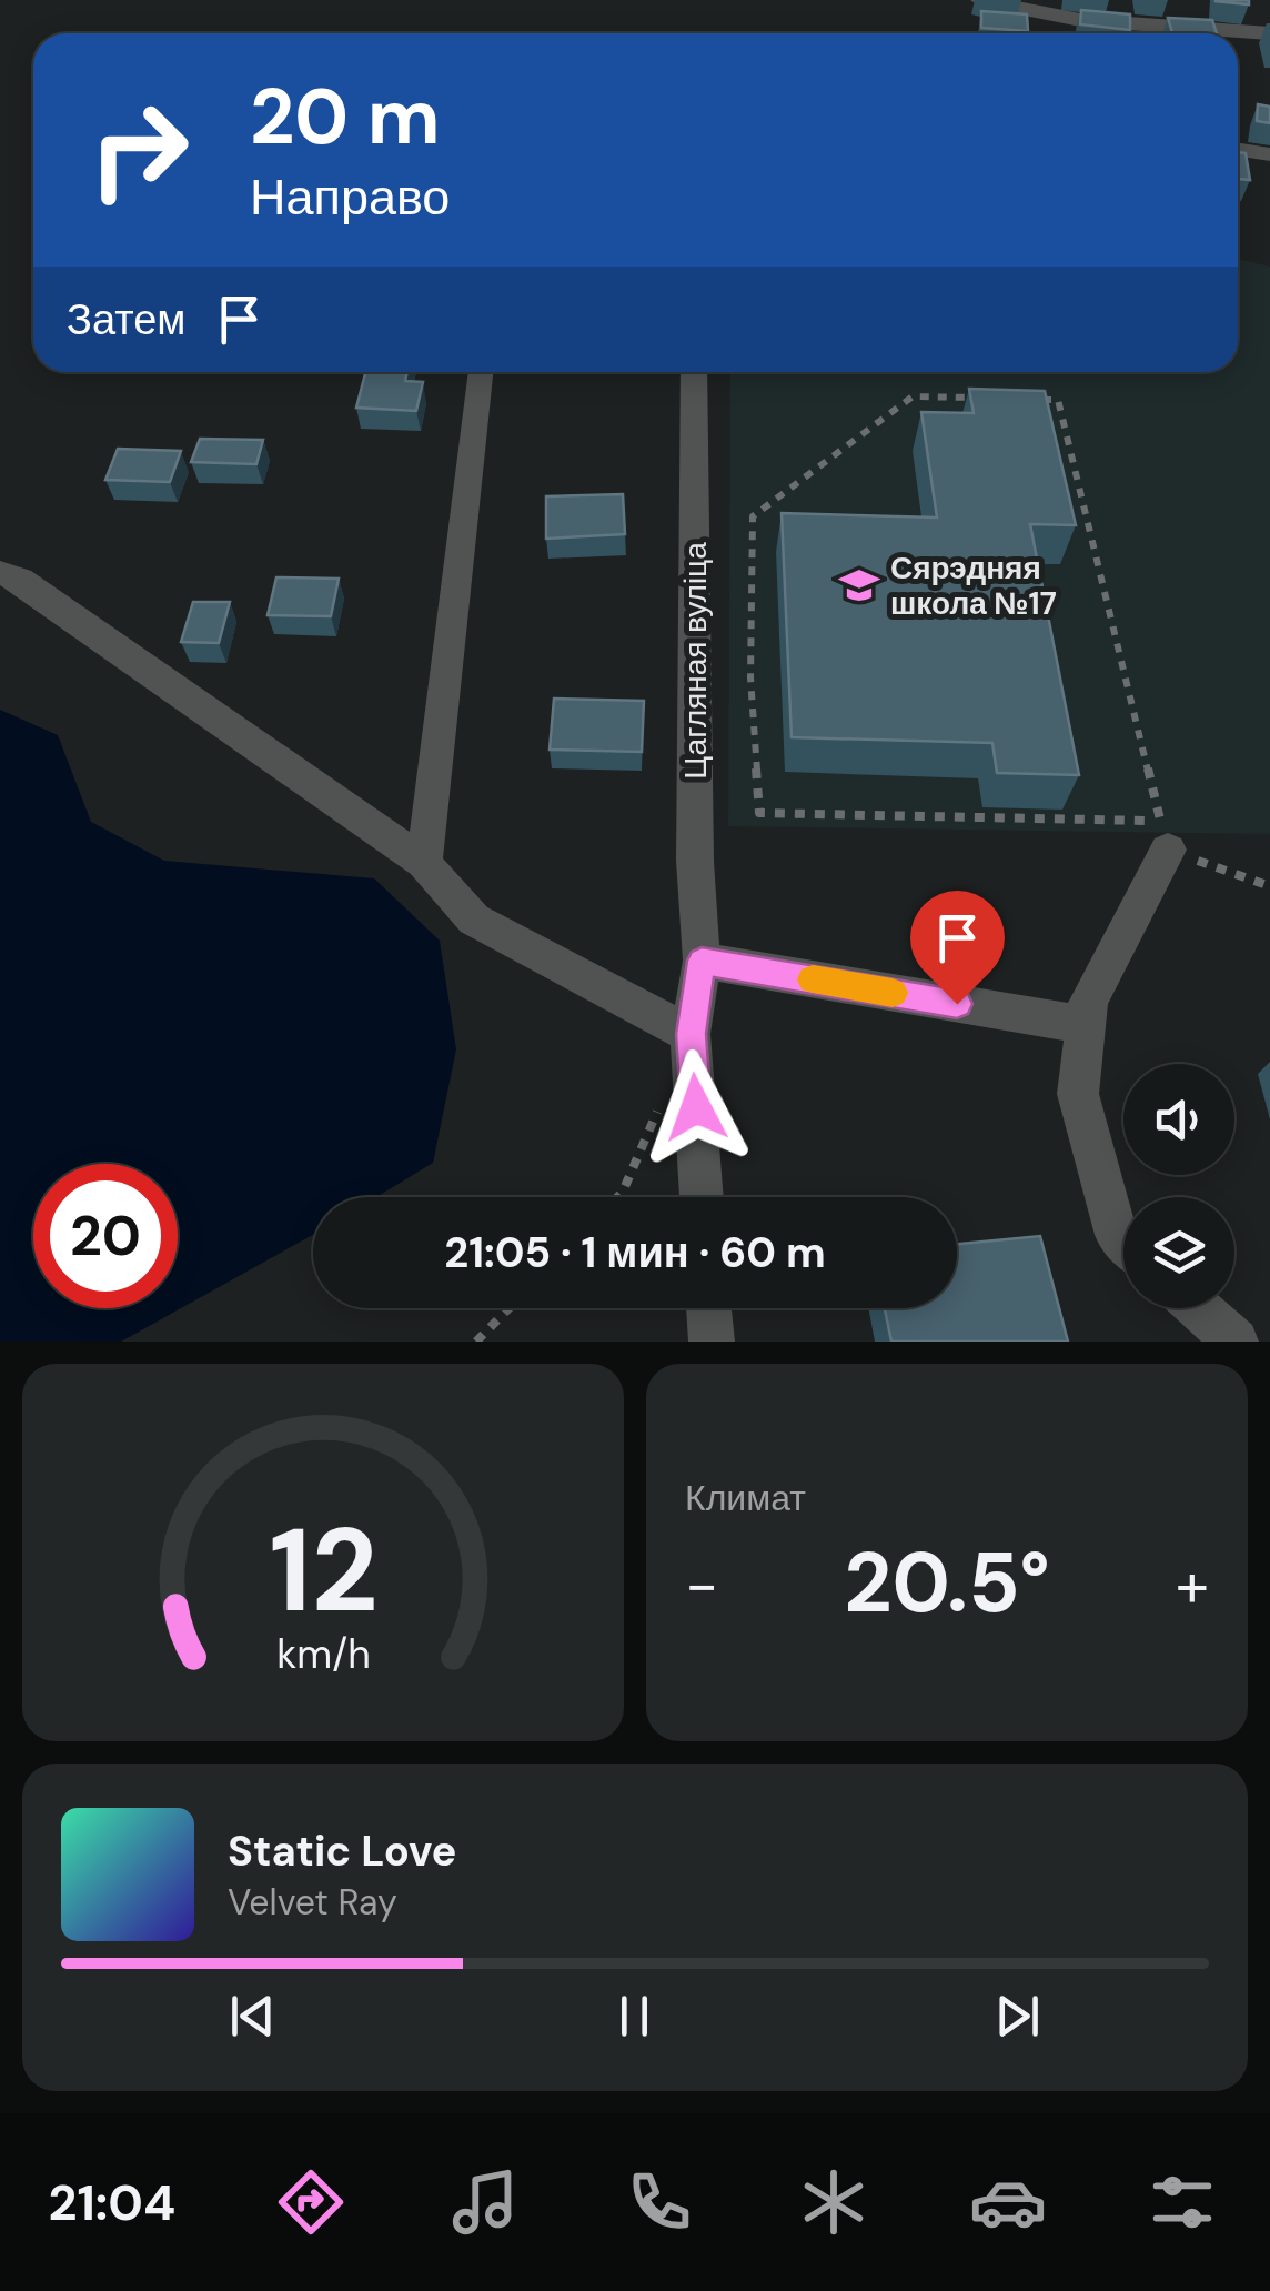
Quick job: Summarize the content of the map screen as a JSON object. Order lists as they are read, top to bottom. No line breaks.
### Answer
{"streets":{"street":["Цагляная вуліца"]},"places":{"school or university":["Сярэдняя школа №17"]},"page":{"turn":["20 m","Направо"],"then":"Затем","limit":"20","trip":"21:05 · 1 мин · 60 m","tile":"Климат","heat":["−","20.5°","+"],"song":["Static Love","Velvet Ray"],"tabs":"21:04","gauge":["12","km/h"]}}
